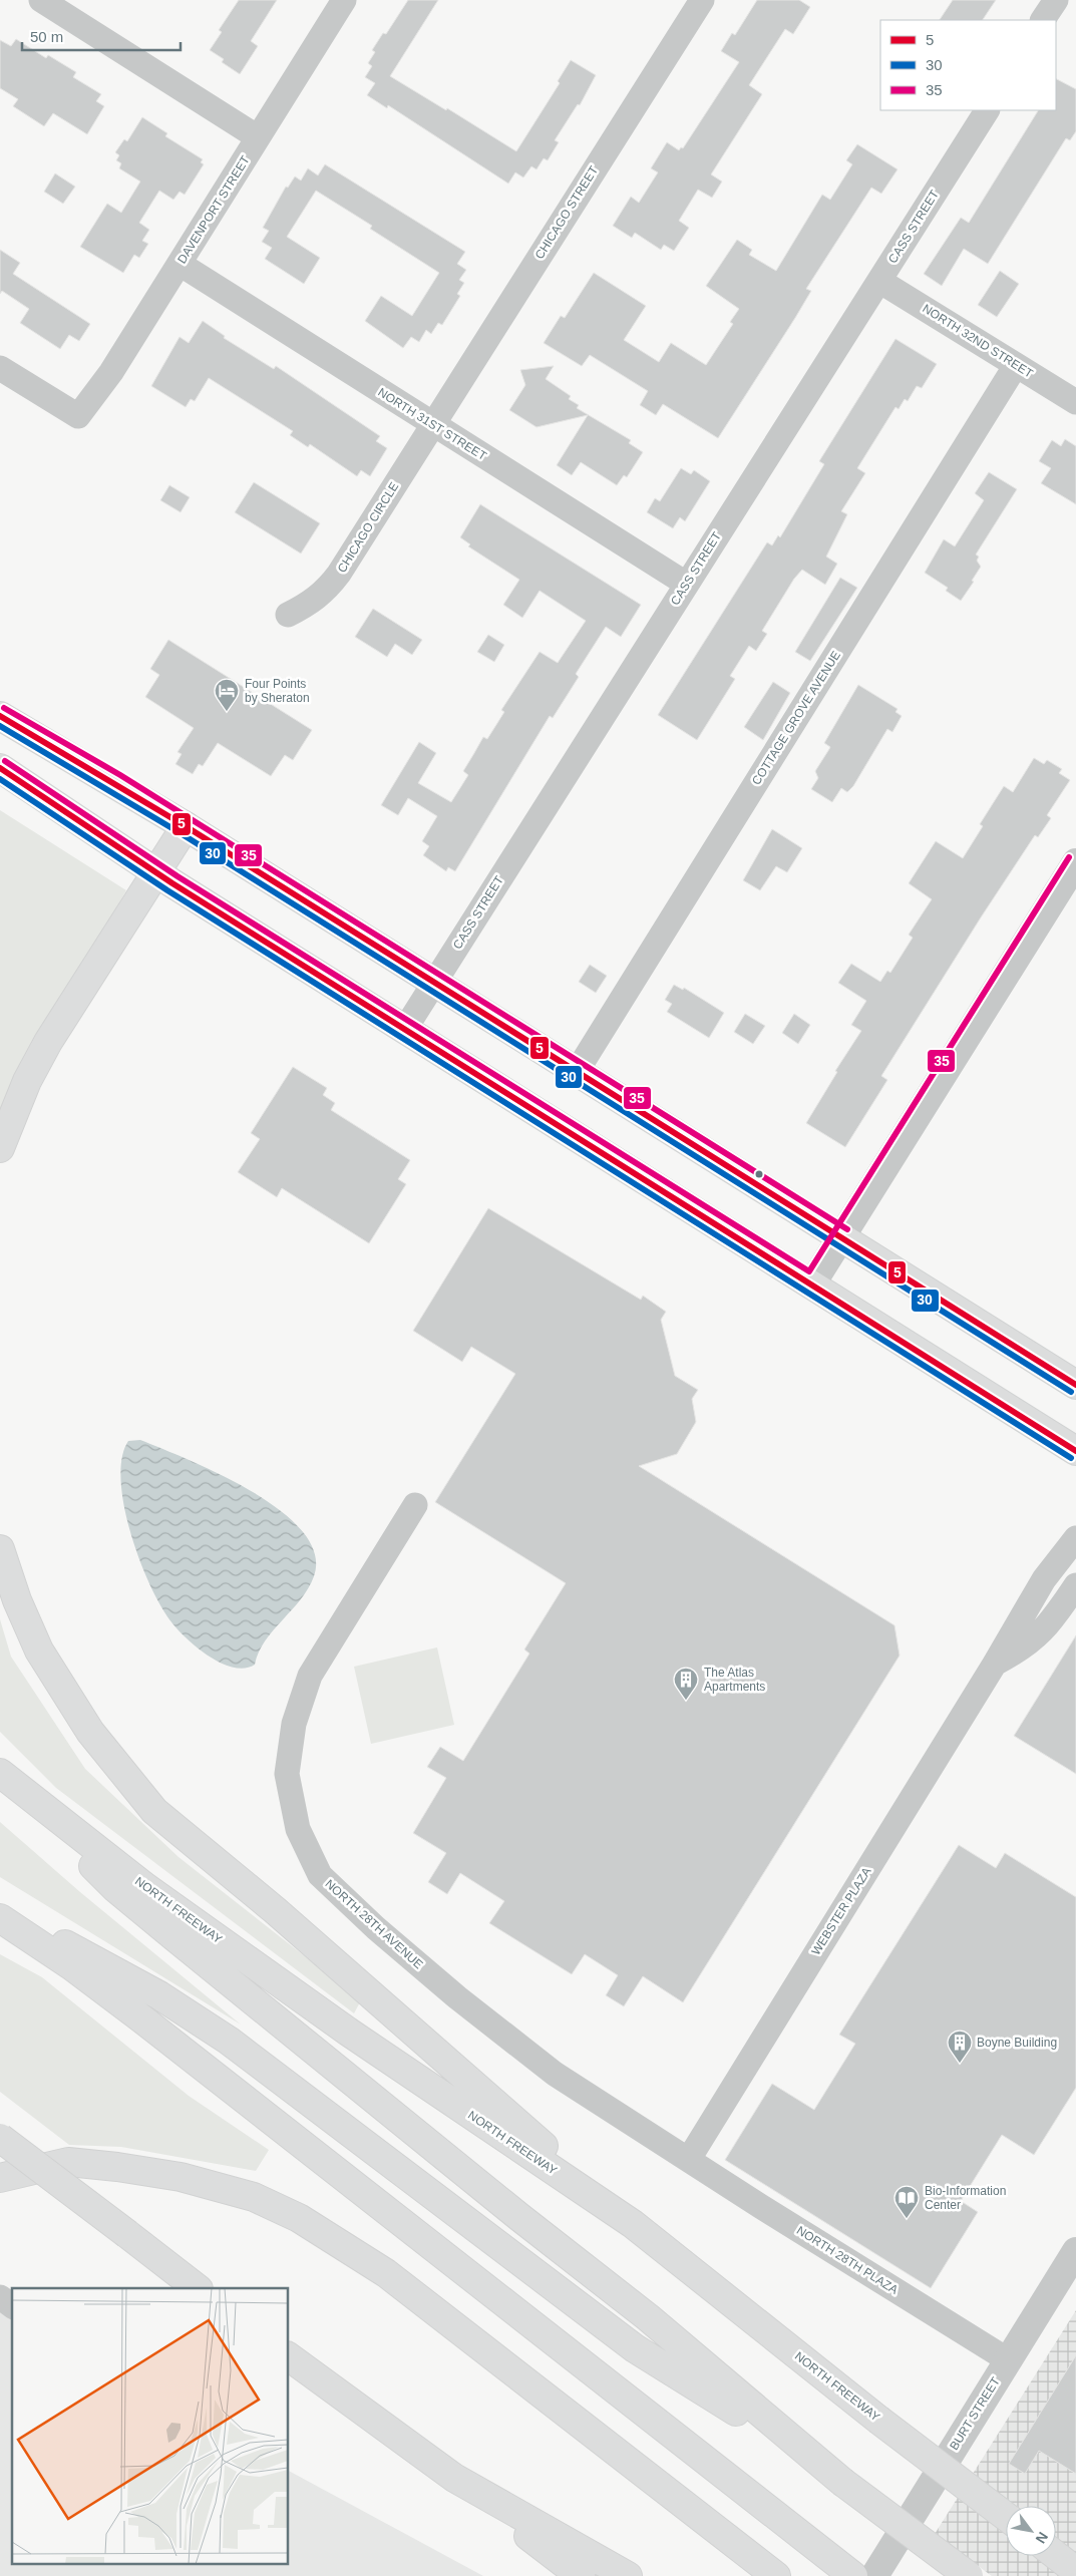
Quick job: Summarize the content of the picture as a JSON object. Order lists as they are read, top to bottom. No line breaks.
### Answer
{"streets":{"main road":["NORTH FREEWAY"],"street":["DAVENPORT STREET","CHICAGO STREET","CASS STREET","NORTH 32ND STREET","NORTH 31ST STREET","CHICAGO CIRCLE","COTTAGE GROVE AVENUE","WEBSTER PLAZA","NORTH 28TH AVENUE","NORTH 28TH PLAZA","BURT STREET"]},"crossings":[["DAVENPORT STREET","NORTH 31ST STREET"],["CHICAGO STREET","NORTH 31ST STREET"],["CHICAGO STREET","CHICAGO CIRCLE"],["CASS STREET","NORTH 32ND STREET"],["CASS STREET","NORTH 31ST STREET"],["NORTH 32ND STREET","COTTAGE GROVE AVENUE"],["NORTH 31ST STREET","CHICAGO CIRCLE"],["WEBSTER PLAZA","NORTH 28TH AVENUE"],["WEBSTER PLAZA","NORTH 28TH PLAZA"],["NORTH 28TH AVENUE","NORTH 28TH PLAZA"],["NORTH 28TH PLAZA","BURT STREET"]],"places":{"hotel":["Four Points by Sheraton"],"building":["The Atlas Apartments","Boyne Building"],"library":["Bio-Information Center"]},"lines":["transit line 35","transit line 5","transit line 30"],"legend":["5","30","35"],"scale_bar":"50 m","north":"bottom right"}
